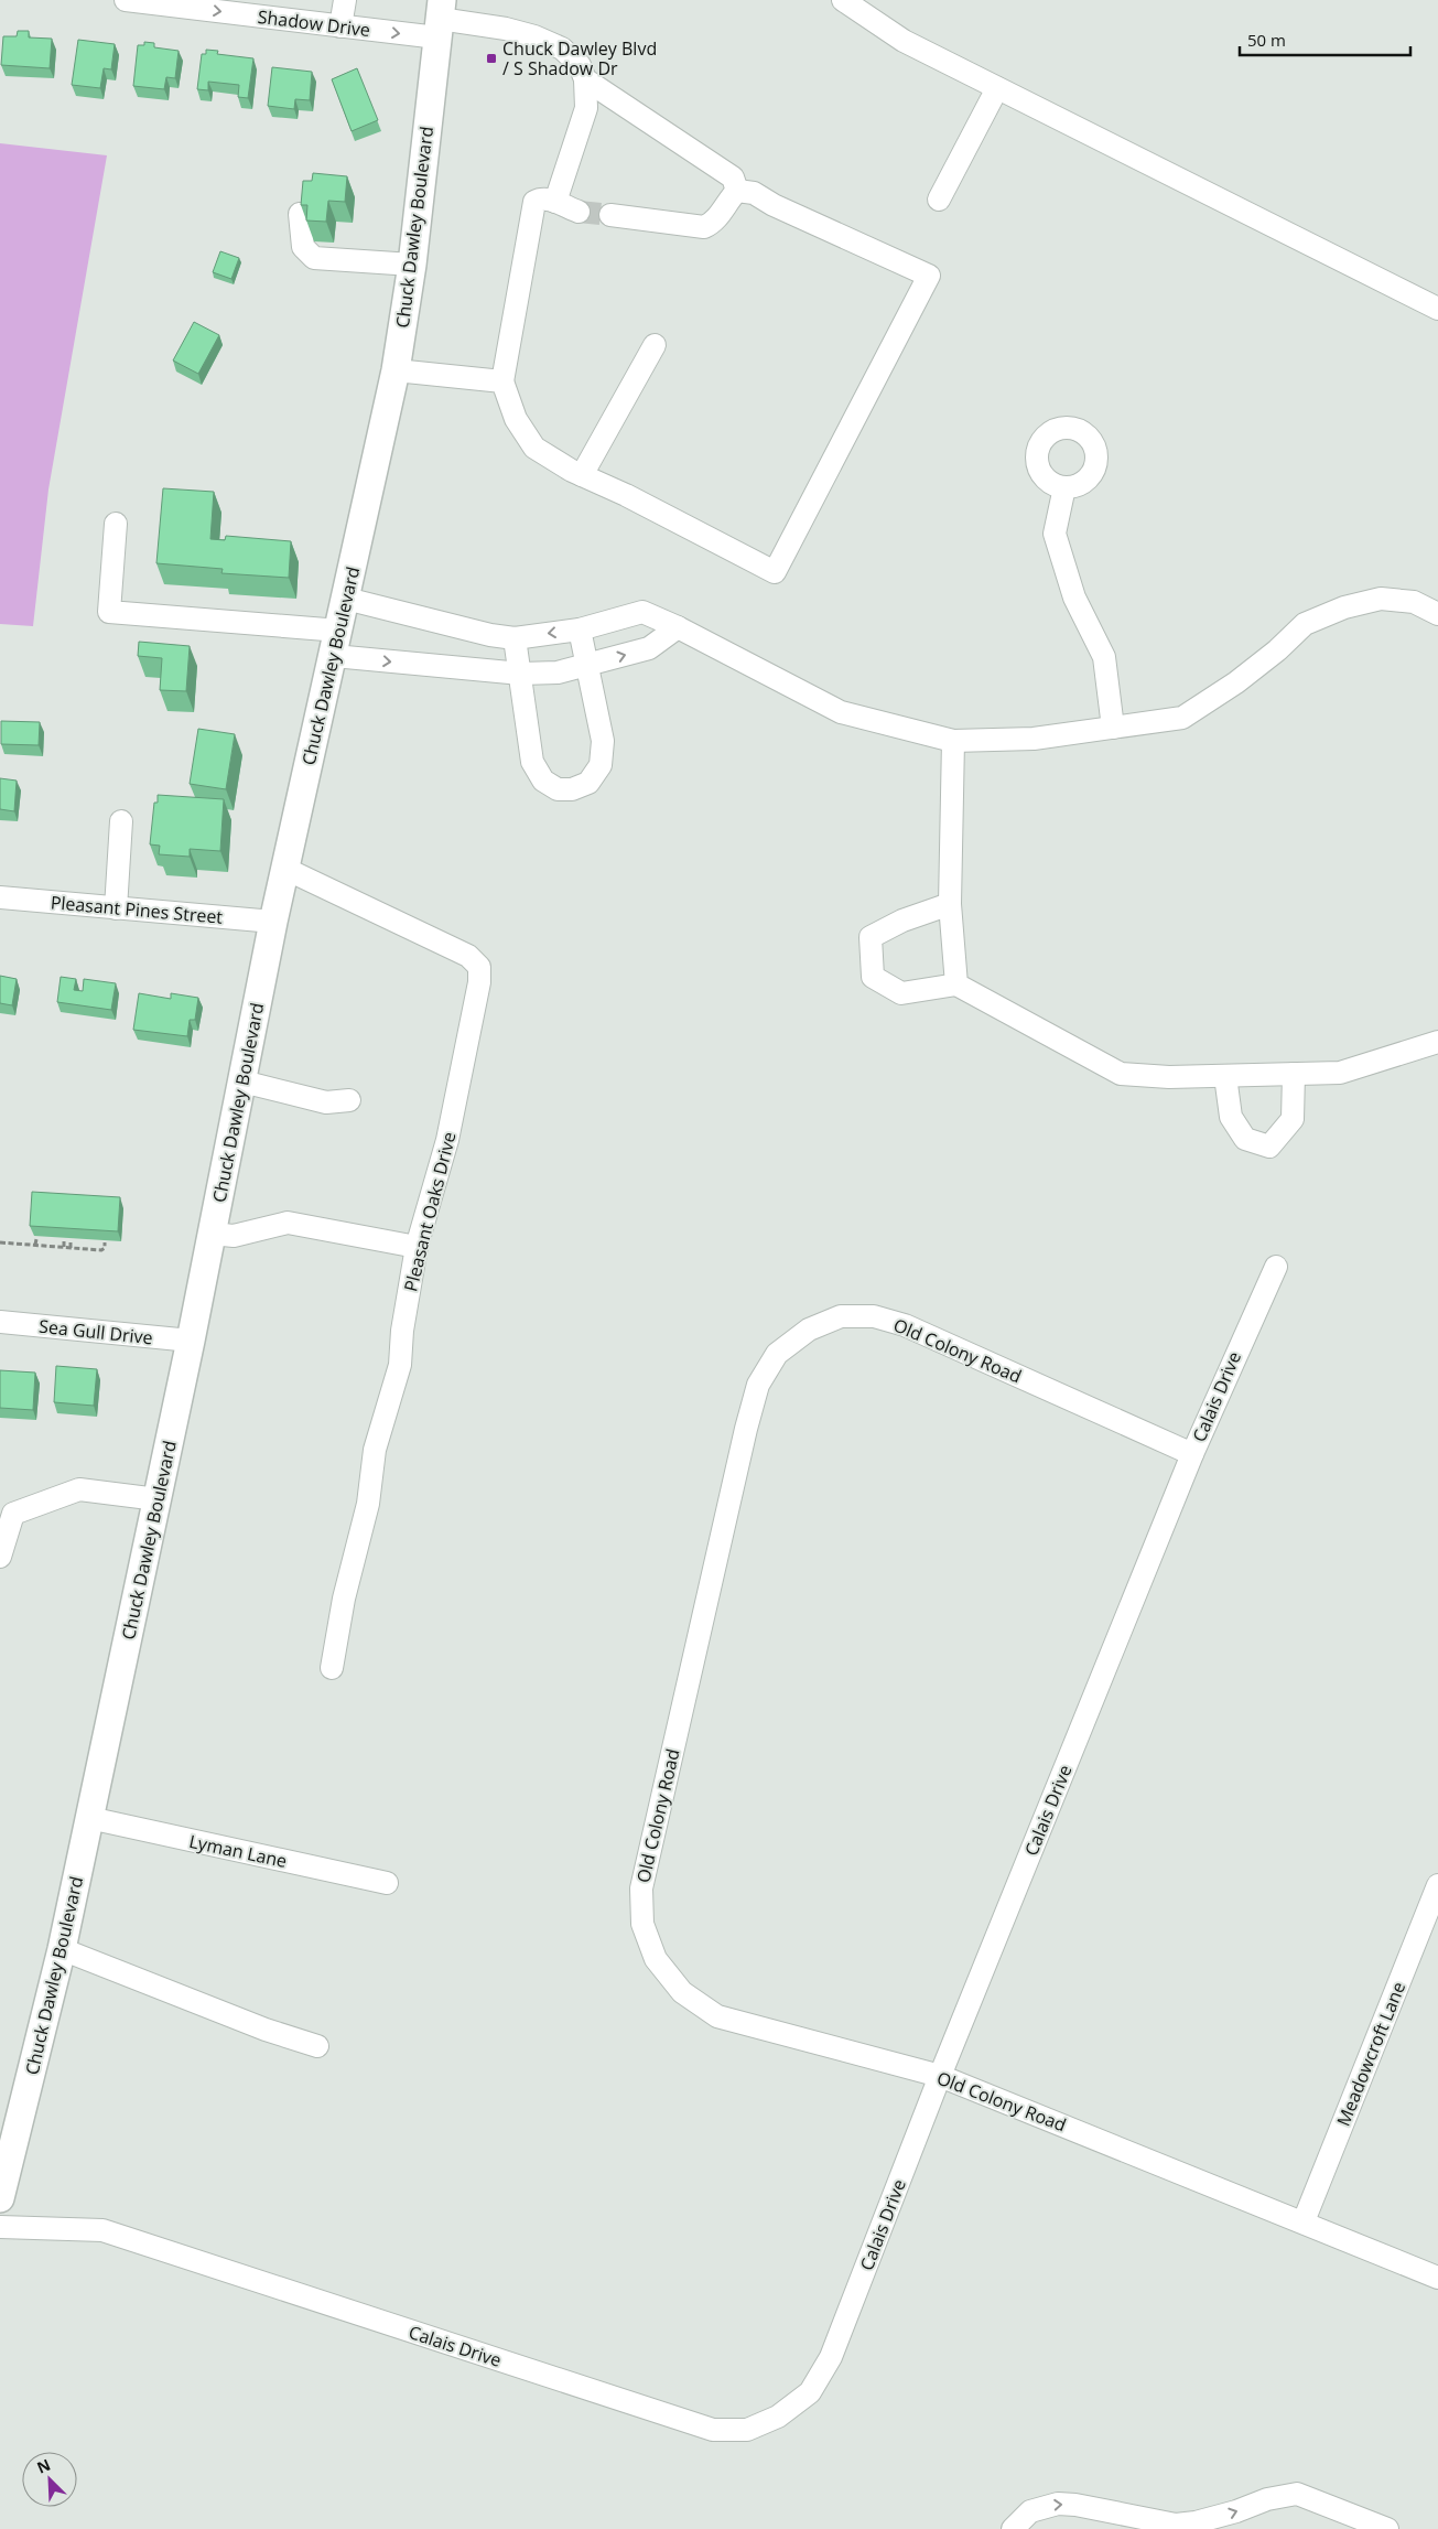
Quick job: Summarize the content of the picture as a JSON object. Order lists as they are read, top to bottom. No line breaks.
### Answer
{"streets":{"main road":["Chuck Dawley Boulevard"],"street":["Shadow Drive","Pleasant Pines Street","Pleasant Oaks Drive","Sea Gull Drive","Old Colony Road","Calais Drive","Lyman Lane","Meadowcroft Lane"]},"crossings":[["Shadow Drive","Chuck Dawley Boulevard"],["Chuck Dawley Boulevard","Pleasant Pines Street"],["Chuck Dawley Boulevard","Pleasant Oaks Drive"],["Chuck Dawley Boulevard","Sea Gull Drive"],["Chuck Dawley Boulevard","Lyman Lane"],["Old Colony Road","Calais Drive"],["Old Colony Road","Meadowcroft Lane"]],"one_way":["Shadow Drive"],"places":{"transit":["Chuck Dawley Blvd / S Shadow Dr"]},"scale_bar":"50 m","north":"top left"}
